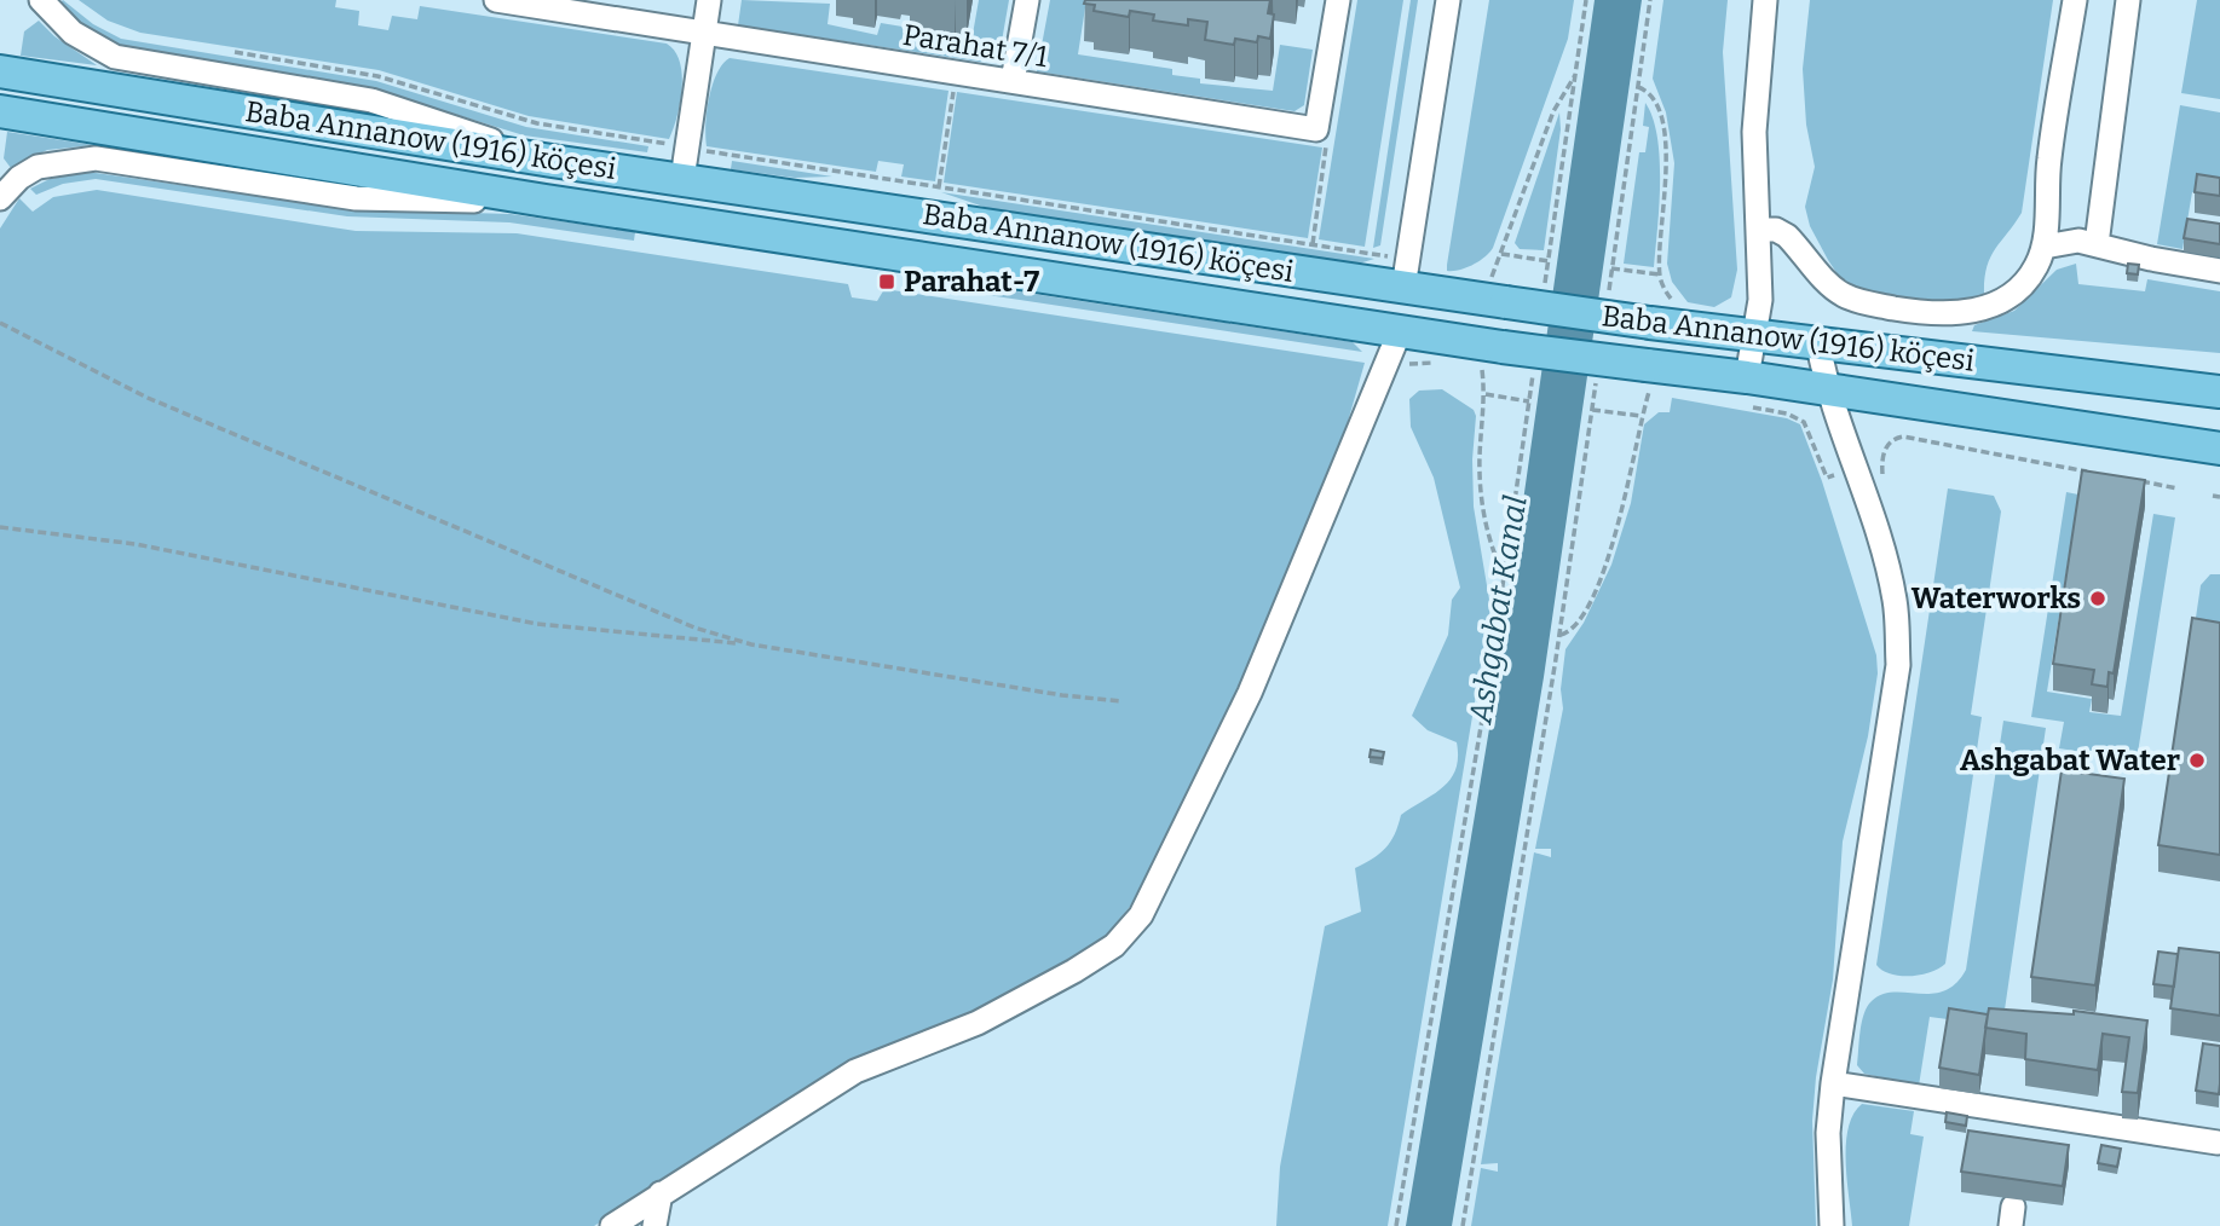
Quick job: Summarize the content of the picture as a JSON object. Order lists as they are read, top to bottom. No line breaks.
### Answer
{"streets":{"main road":["Baba Annanow (1916) köçesi"],"street":["Parahat 7/1"]},"water":["Ashgabat Kanal"],"places":{"transit":["Parahat-7"],"other":["Waterworks","Ashgabat Water"]}}
